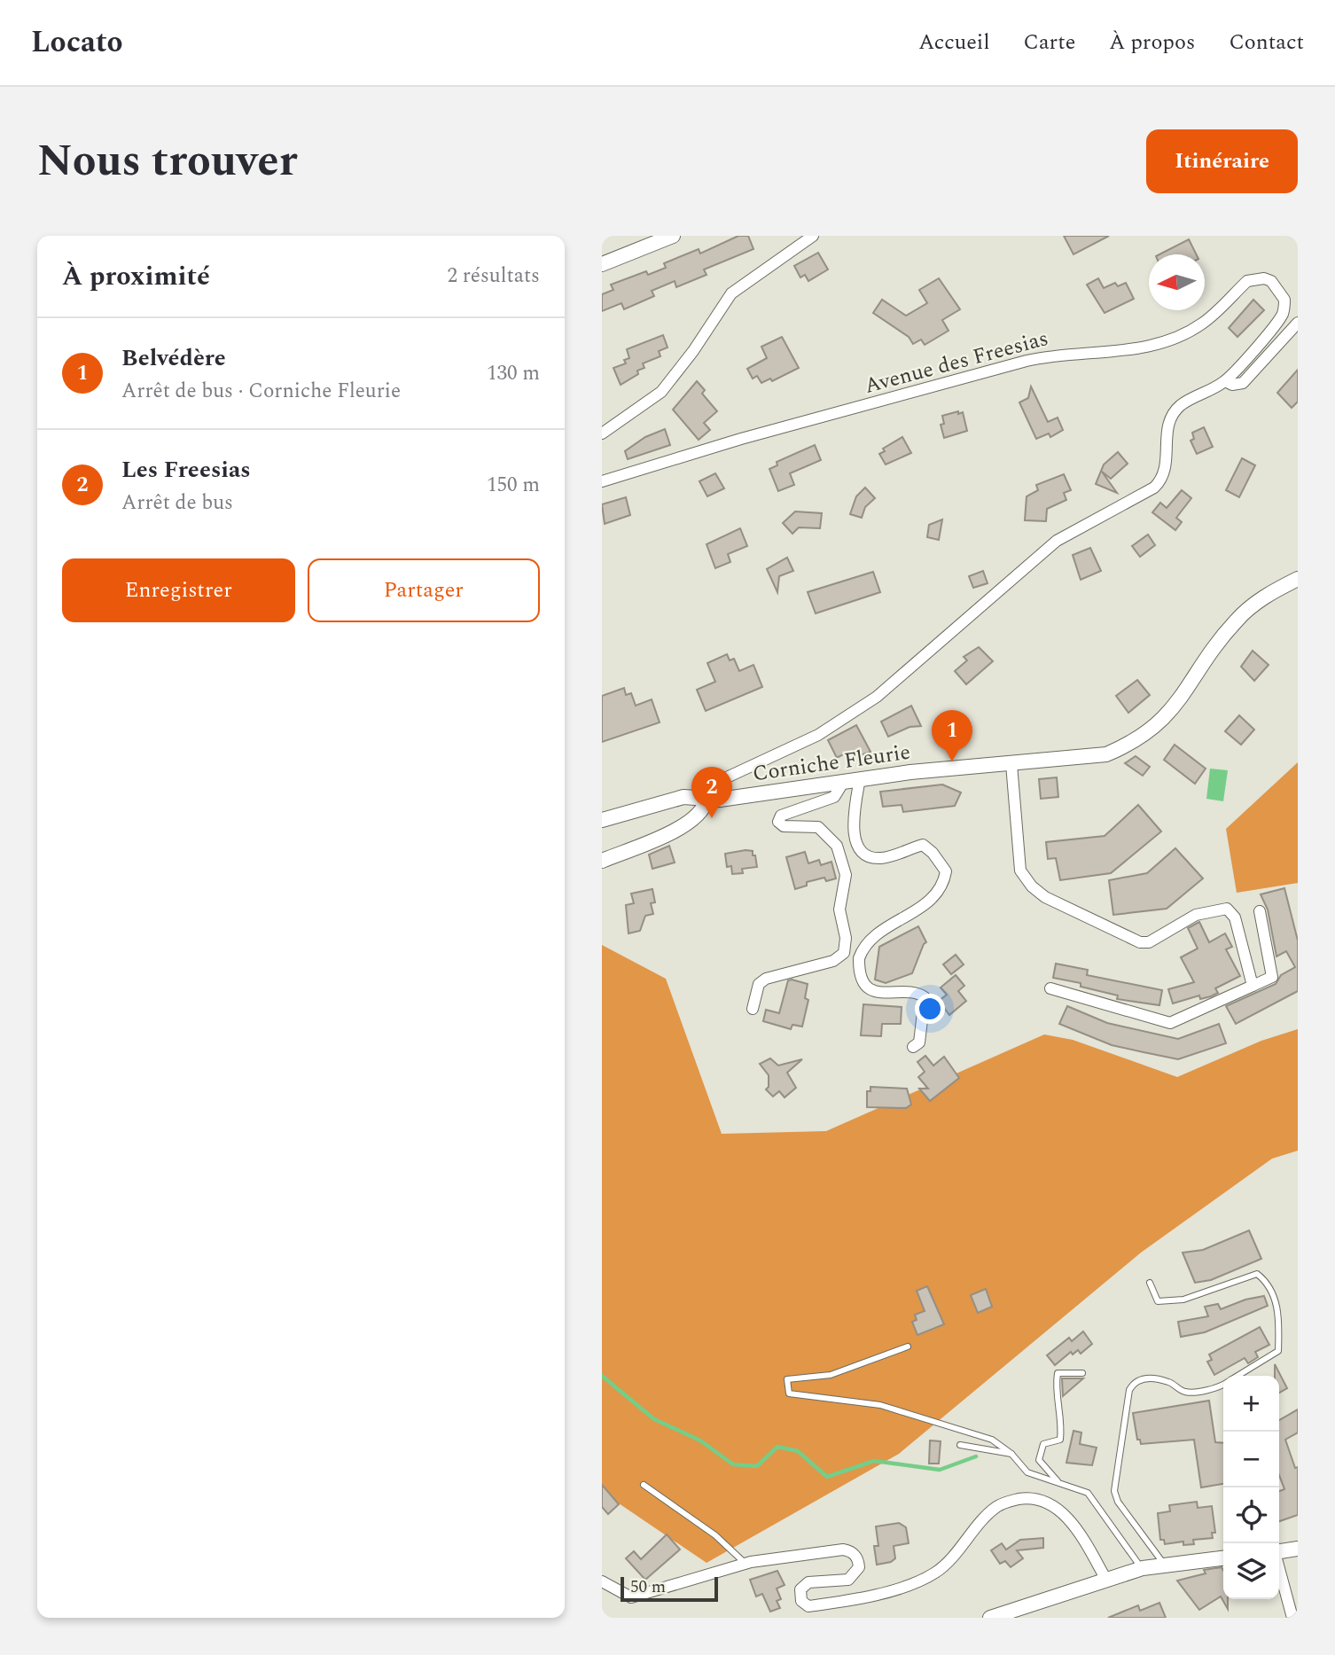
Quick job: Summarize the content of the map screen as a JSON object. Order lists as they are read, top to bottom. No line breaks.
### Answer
{"streets":{"main road":["Corniche Fleurie"],"street":["Avenue des Freesias"]},"crossings":[["Avenue des Freesias","Corniche Fleurie"]],"scale_bar":"50 m","north":"left","page":{"header":"Locato","nav":["Accueil","Carte","À propos","Contact"],"title":"Nous trouver","buttons":["Itinéraire",["Enregistrer","Partager"]],"heading":["À proximité","2 résultats"],"list":[{"mark":"1","name":"Belvédère","note":"Arrêt de bus · Corniche Fleurie","value":"130 m"},{"mark":"2","name":"Les Freesias","note":"Arrêt de bus","value":"150 m"}],"pins":["1","2"],"map_buttons":["+","−"],"scale":"50 m"}}
